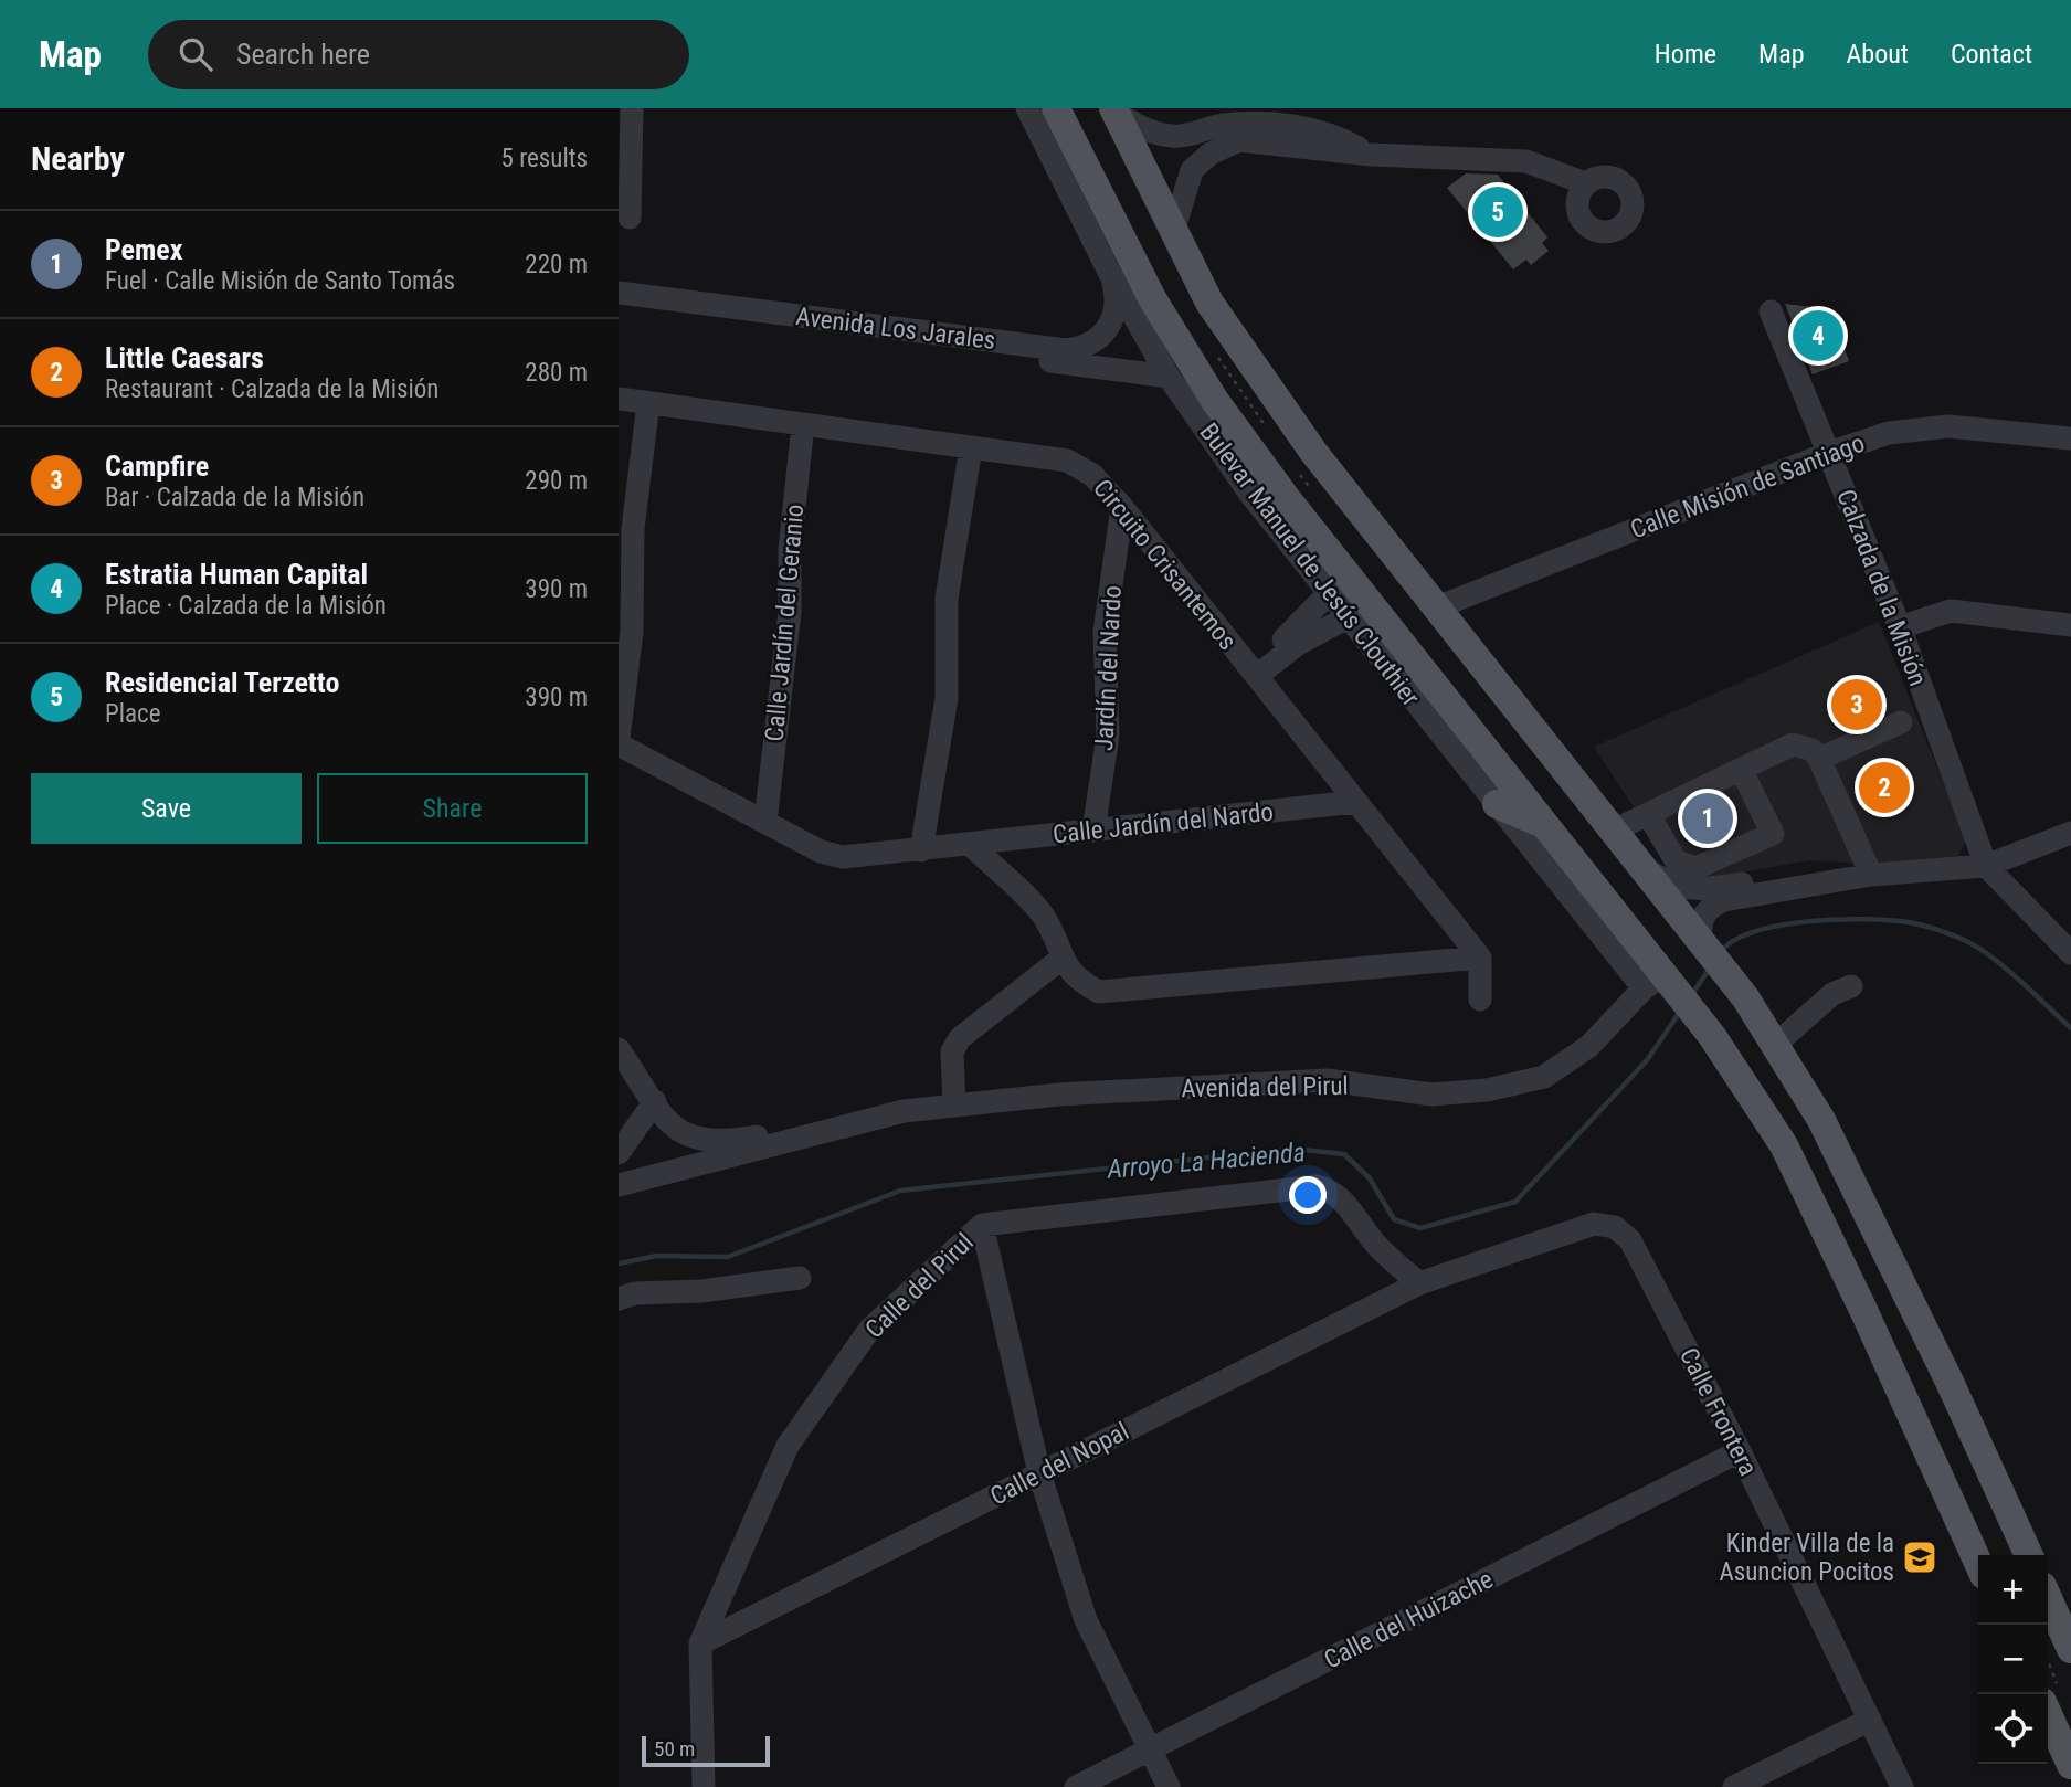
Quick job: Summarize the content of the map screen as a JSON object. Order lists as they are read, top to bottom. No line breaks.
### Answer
{"streets":{"street":["Avenida Los Jarales","Calle Misión de Santiago","Circuito Crisantemos","Bulevar Manuel de Jesús Clouthier","Calzada de la Misión","Calle Jardín del Geranio","Jardín del Nardo","Calle Jardín del Nardo","Avenida del Pirul","Calle del Pirul","Calle Frontera","Calle del Nopal","Calle del Huizache"]},"crossings":[["Avenida Los Jarales","Bulevar Manuel de Jesús Clouthier"],["Calle Misión de Santiago","Calzada de la Misión"],["Circuito Crisantemos","Calle Jardín del Geranio"],["Circuito Crisantemos","Jardín del Nardo"],["Circuito Crisantemos","Calle Jardín del Nardo"],["Bulevar Manuel de Jesús Clouthier","Avenida del Pirul"],["Jardín del Nardo","Calle Jardín del Nardo"],["Calle del Pirul","Calle Frontera"],["Calle del Pirul","Calle del Nopal"],["Calle Frontera","Calle del Nopal"],["Calle Frontera","Calle del Huizache"]],"water":["Arroyo La Hacienda"],"places":{"school or university":["Kinder Villa de la Asuncion Pocitos"]},"scale_bar":"50 m","page":{"header":"Map","search":"Search here","nav":["Home","Map","About","Contact"],"heading":["Nearby","5 results"],"pins":["5","4","3","2","1"],"list":[{"mark":"1","name":"Pemex","note":"Fuel · Calle Misión de Santo Tomás","value":"220 m"},{"mark":"2","name":"Little Caesars","note":"Restaurant · Calzada de la Misión","value":"280 m"},{"mark":"3","name":"Campfire","note":"Bar · Calzada de la Misión","value":"290 m"},{"mark":"4","name":"Estratia Human Capital","note":"Place · Calzada de la Misión","value":"390 m"},{"mark":"5","name":"Residencial Terzetto","note":"Place","value":"390 m"}],"buttons":["Save","Share"],"map_buttons":["+","−"],"scale":"50 m"}}
